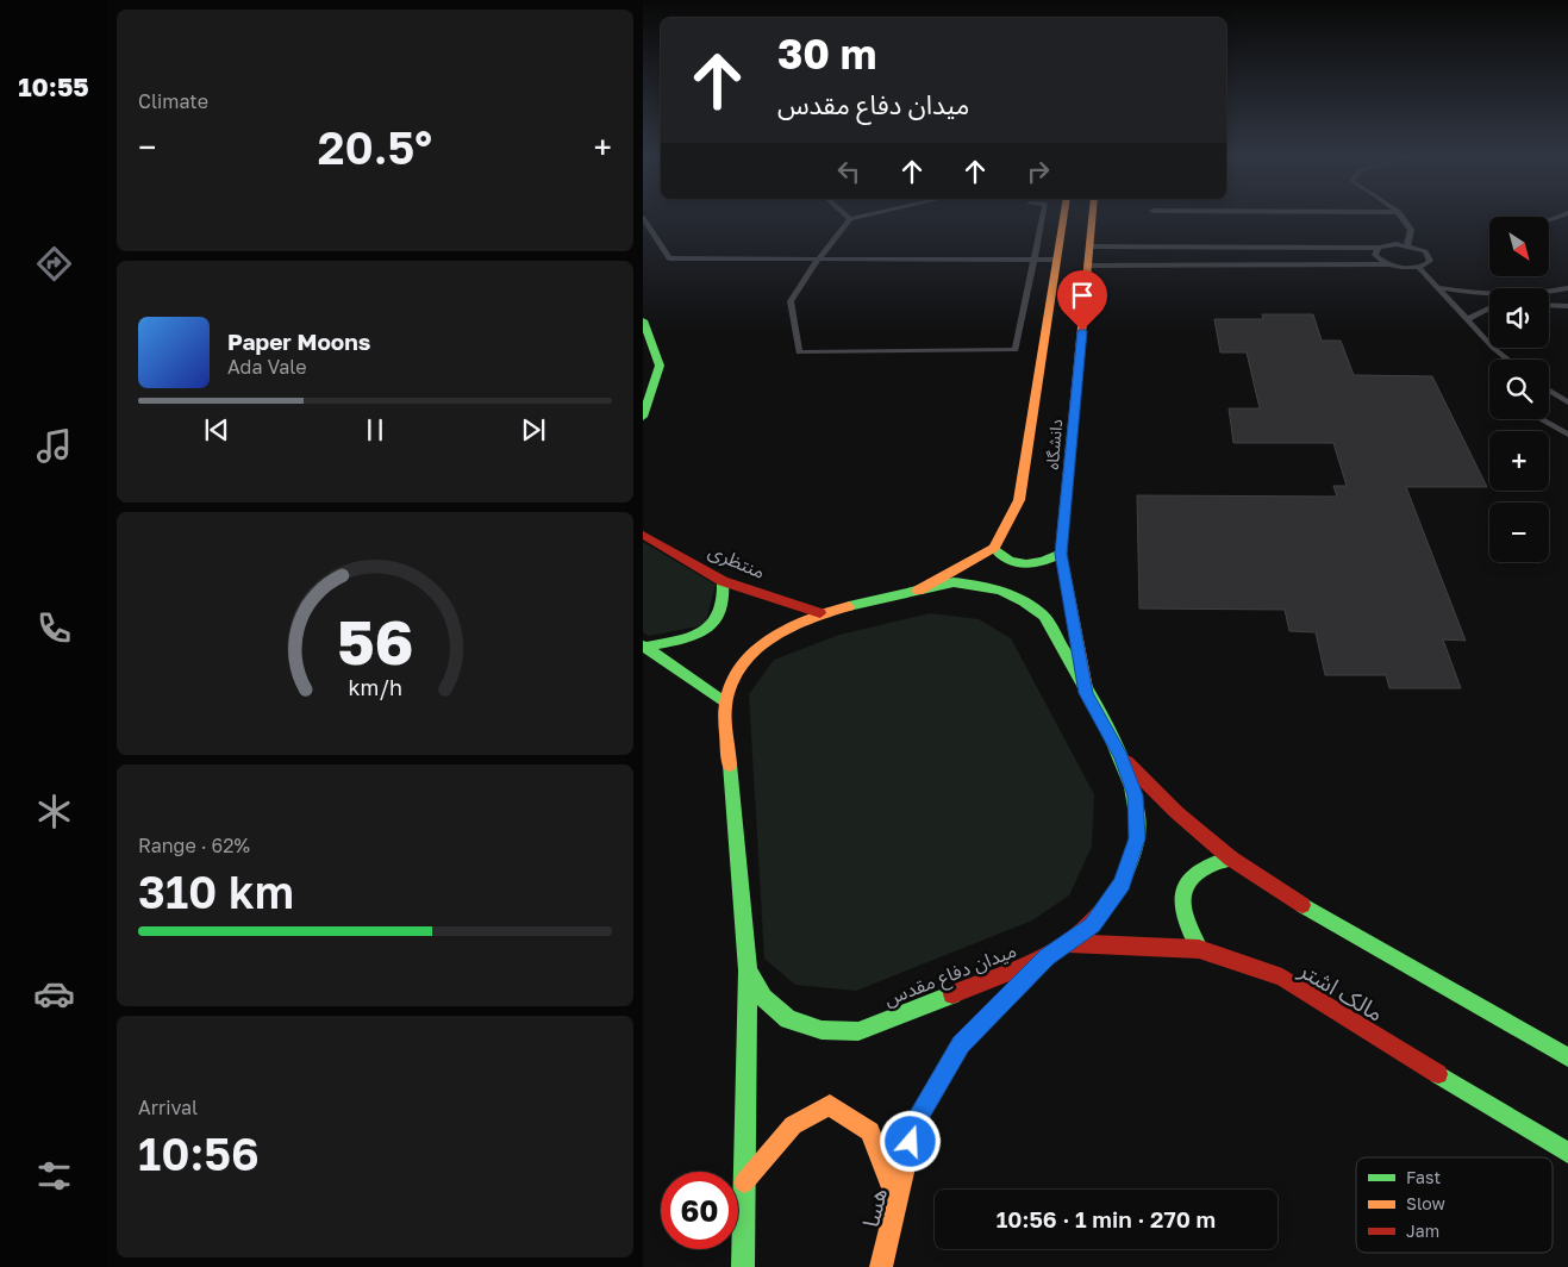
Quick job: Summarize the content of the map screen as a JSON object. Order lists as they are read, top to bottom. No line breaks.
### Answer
{"streets":{"main road":["دانشگاه","منتظری","میدان دفاع مقدس","مالک اشتر","هسا"]},"crossings":[["دانشگاه","میدان دفاع مقدس"],["منتظری","میدان دفاع مقدس"],["میدان دفاع مقدس","مالک اشتر"],["میدان دفاع مقدس","هسا"]],"legend":["Fast","Slow","Jam"],"north":"bottom right","page":{"tabs":"10:55","tile":["Climate",["Range · 62%","310 km"],["Arrival","10:56"]],"turn":["30 m","میدان دفاع مقدس"],"heat":["−","20.5°","+"],"map_buttons":["+","−"],"song":["Paper Moons","Ada Vale"],"limit":"60","trip":"10:56 · 1 min · 270 m","gauge":["56","km/h"]}}
